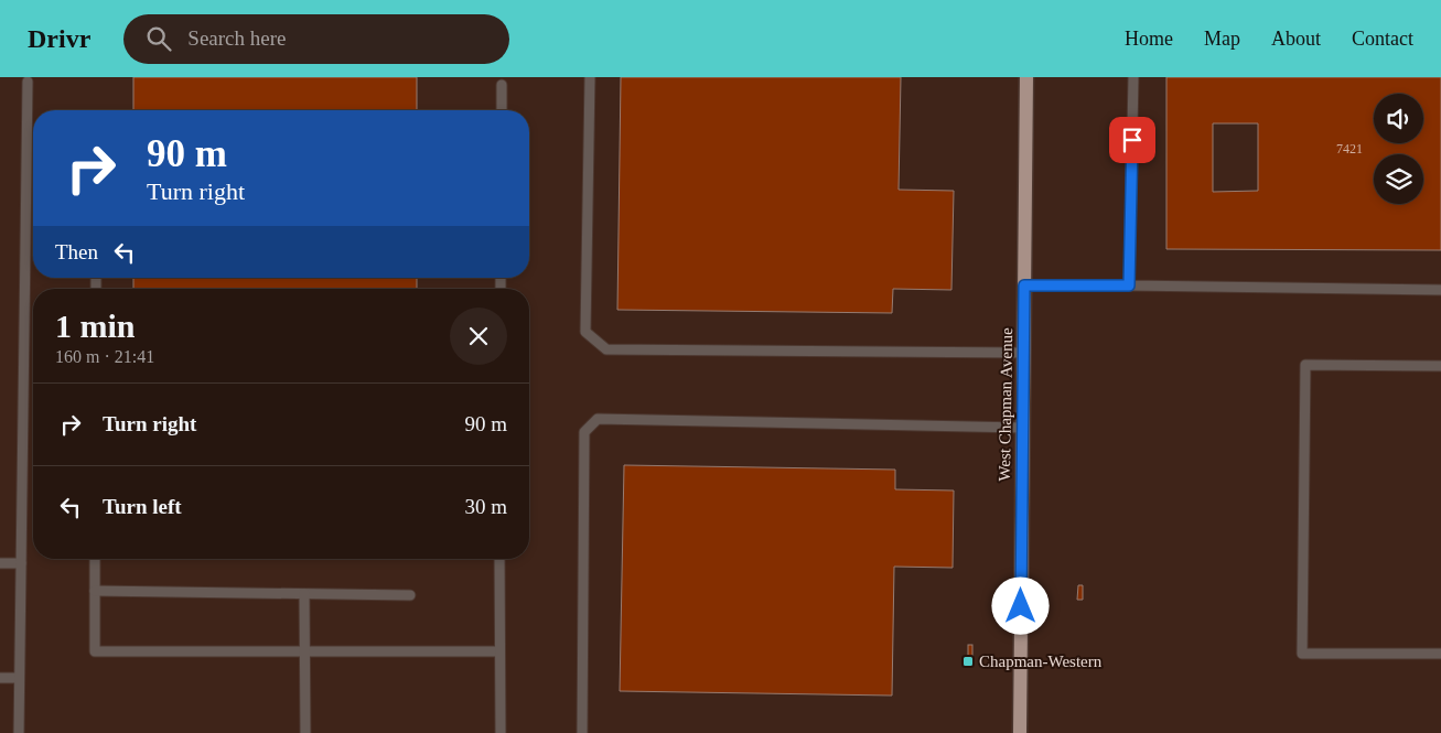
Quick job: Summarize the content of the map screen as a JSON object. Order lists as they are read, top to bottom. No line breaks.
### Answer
{"streets":{"main road":["West Chapman Avenue"]},"places":{"transit":["Chapman-Western"]},"house_numbers":["7421"],"page":{"header":"Drivr","search":"Search here","nav":["Home","Map","About","Contact"],"turn":["90 m","Turn right"],"then":"Then","heading":["1 min","160 m · 21:41"],"list":[{"name":"Turn right","value":"90 m"},{"name":"Turn left","value":"30 m"}]}}
